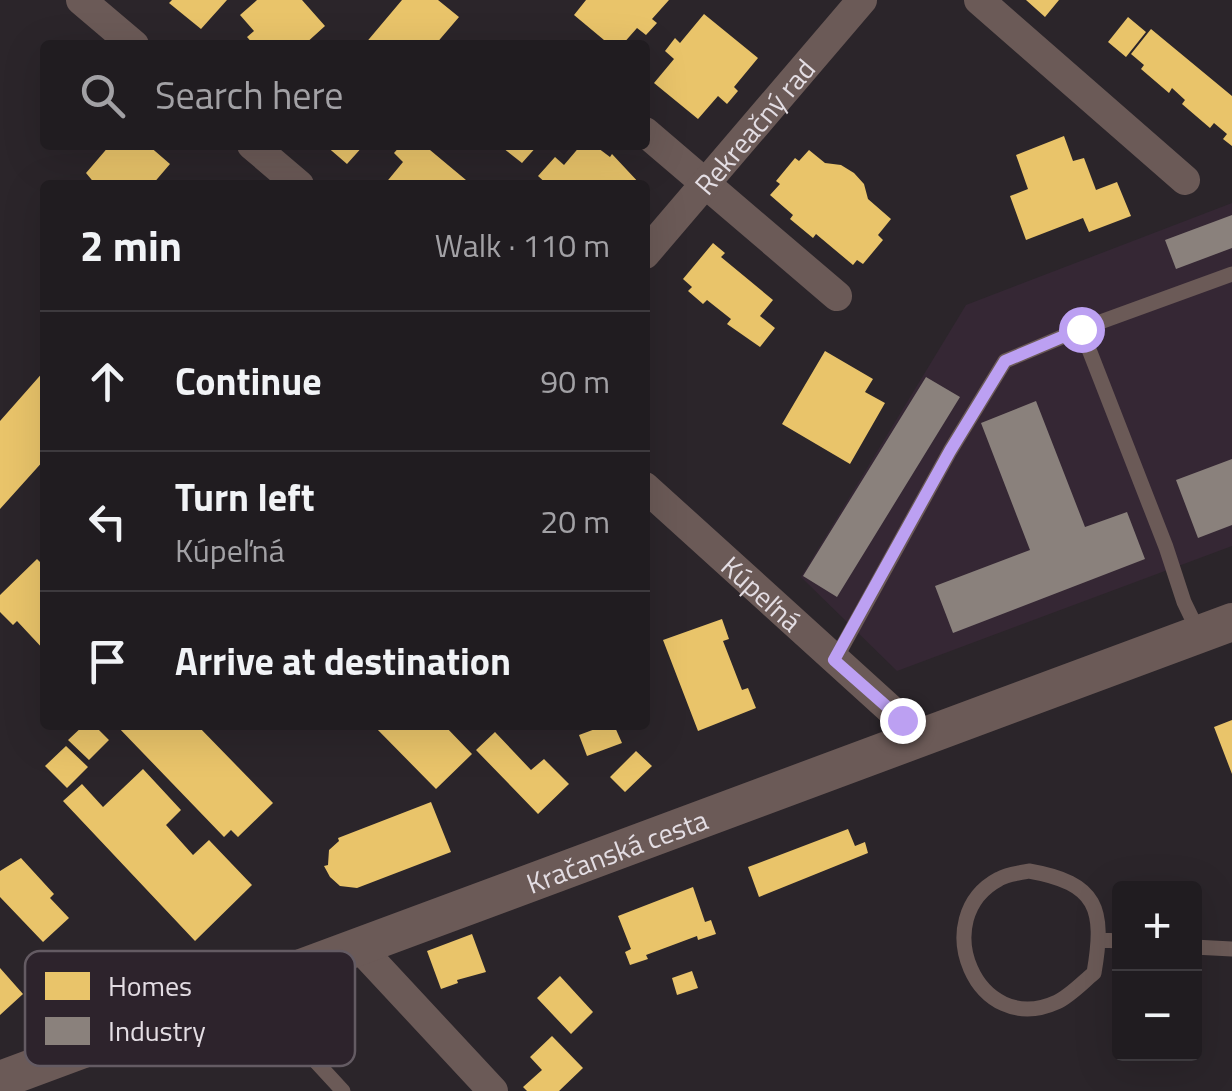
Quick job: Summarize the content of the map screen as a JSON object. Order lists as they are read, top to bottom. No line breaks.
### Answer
{"streets":{"street":["Rekreačný rad","Kúpeľná","Kračanská cesta"]},"crossings":[["Kúpeľná","Kračanská cesta"]],"legend":["Homes","Industry"],"page":{"search":"Search here","heading":["2 min","Walk · 110 m"],"list":[["Continue","90 m"],["Turn left","Kúpeľná","20 m"],"Arrive at destination"],"map_buttons":["+","−"]}}
